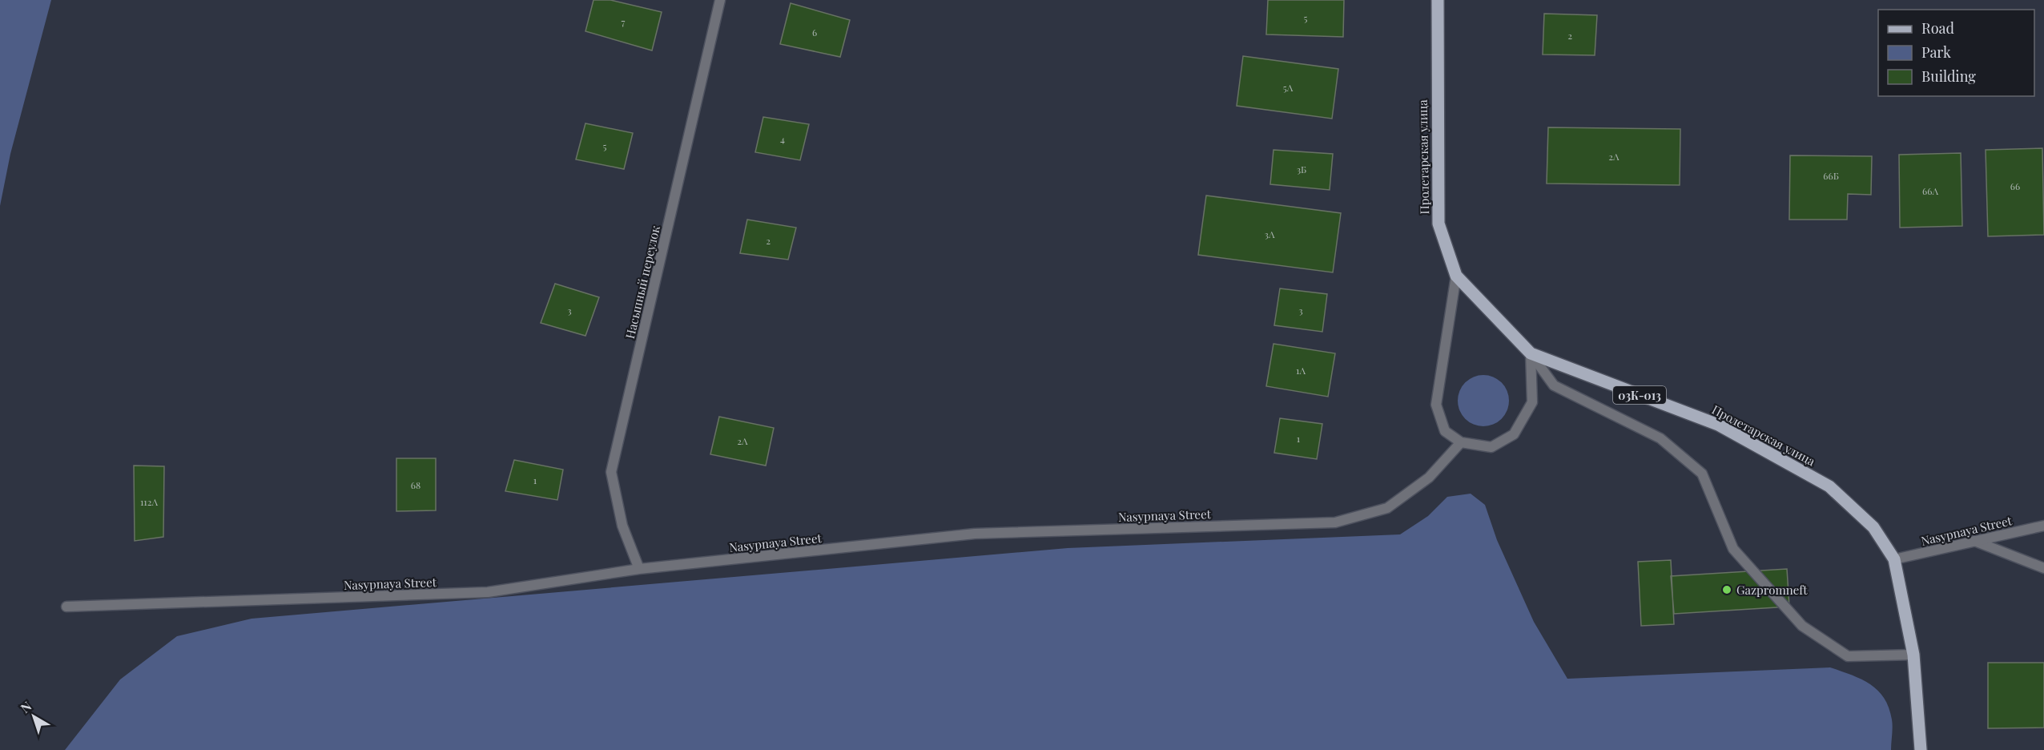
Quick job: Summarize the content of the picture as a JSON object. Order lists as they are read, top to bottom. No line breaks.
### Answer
{"streets":{"main road":["Пролетарская улица","03К-013"],"street":["Насыпный переулок","Nasypnaya Street"]},"crossings":[["Пролетарская улица","Nasypnaya Street"],["Насыпный переулок","Nasypnaya Street"]],"places":["Gazpromneft"],"house_numbers":["5","7","6","2","5А","4","5","2А","3Б","66Б","66","66А","3А","2","3","3","1А","1","2А","1","68","112А"],"legend":["Road","Park","Building"],"north":"top left"}
